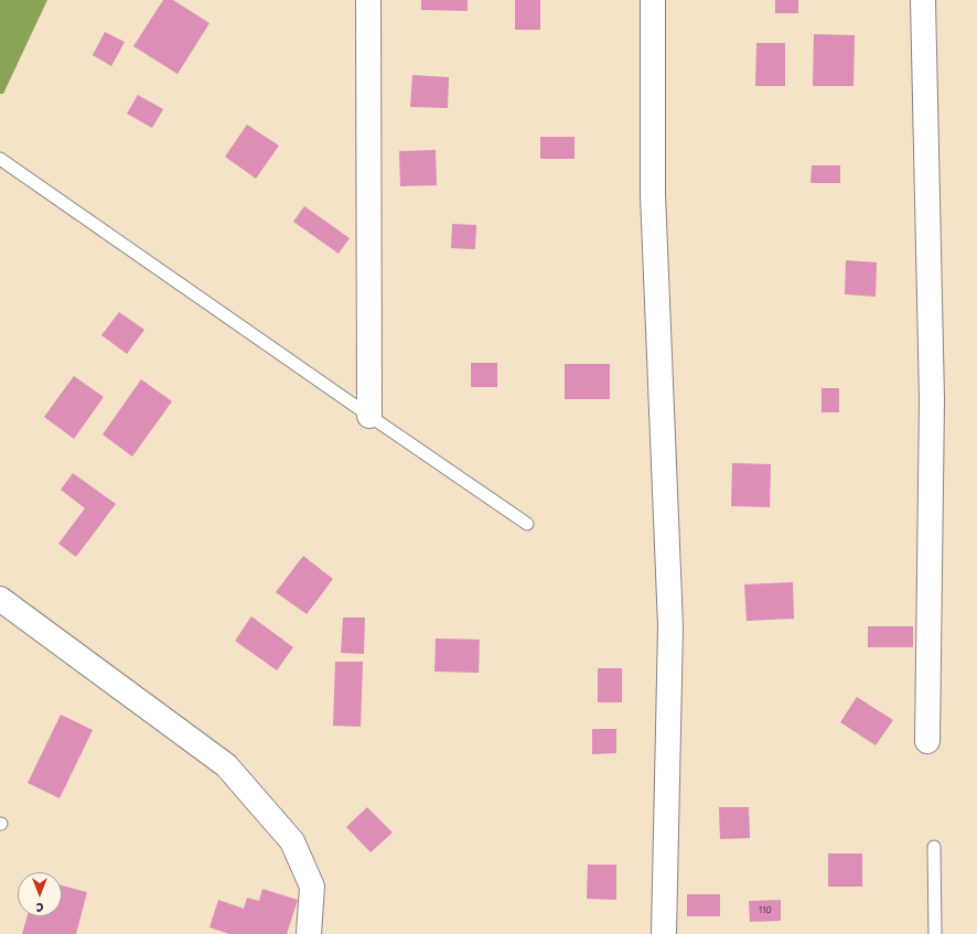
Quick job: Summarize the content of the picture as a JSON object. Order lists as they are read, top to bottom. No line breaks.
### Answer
{"house_numbers":["110"],"north":"bottom"}
